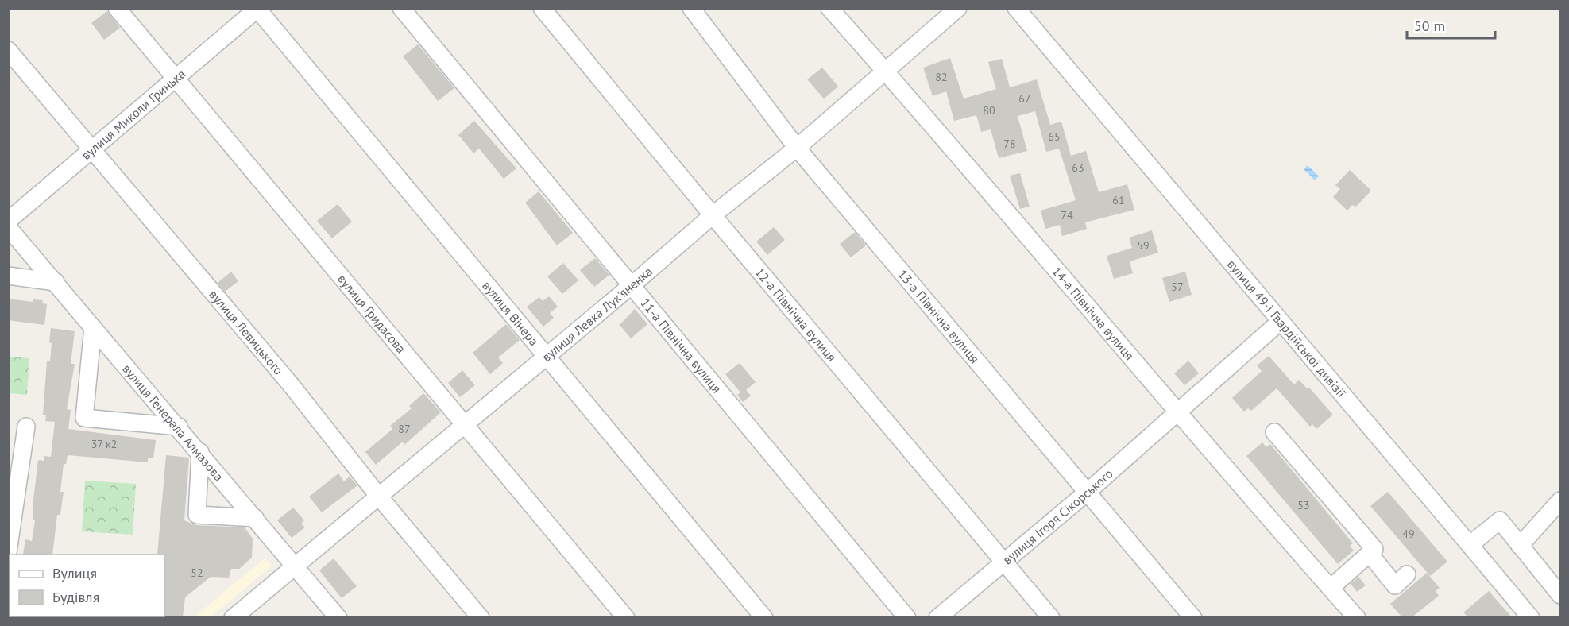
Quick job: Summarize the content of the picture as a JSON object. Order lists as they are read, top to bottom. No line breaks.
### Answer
{"streets":{"street":["вулиця Миколи Гринька","вулиця Вінера","вулиця Гридасова","12-а Північна вулиця","14-а Північна вулиця","вулиця Левка Лук'яненка","13-а Північна вулиця","вулиця 49-ї Гвардійської дивізії","вулиця Левицького","11-а Північна вулиця","вулиця Генерала Алмазова","вулиця Ігоря Сікорського"]},"crossings":[["вулиця Миколи Гринька","вулиця Вінера"],["вулиця Миколи Гринька","вулиця Гридасова"],["вулиця Миколи Гринька","вулиця Левицького"],["вулиця Вінера","вулиця Левка Лук'яненка"],["вулиця Гридасова","вулиця Левка Лук'яненка"],["12-а Північна вулиця","вулиця Левка Лук'яненка"],["12-а Північна вулиця","вулиця Ігоря Сікорського"],["14-а Північна вулиця","вулиця Левка Лук'яненка"],["14-а Північна вулиця","вулиця Ігоря Сікорського"],["вулиця Левка Лук'яненка","13-а Північна вулиця"],["вулиця Левка Лук'яненка","вулиця Левицького"],["вулиця Левка Лук'яненка","11-а Північна вулиця"],["вулиця Левка Лук'яненка","вулиця Генерала Алмазова"],["13-а Північна вулиця","вулиця Ігоря Сікорського"],["вулиця 49-ї Гвардійської дивізії","вулиця Ігоря Сікорського"]],"house_numbers":["82","67","80","65","78","63","61","74","59","57","87","37 к2","53","49","52"],"legend":["Вулиця","Будівля"],"scale_bar":"50 m"}
